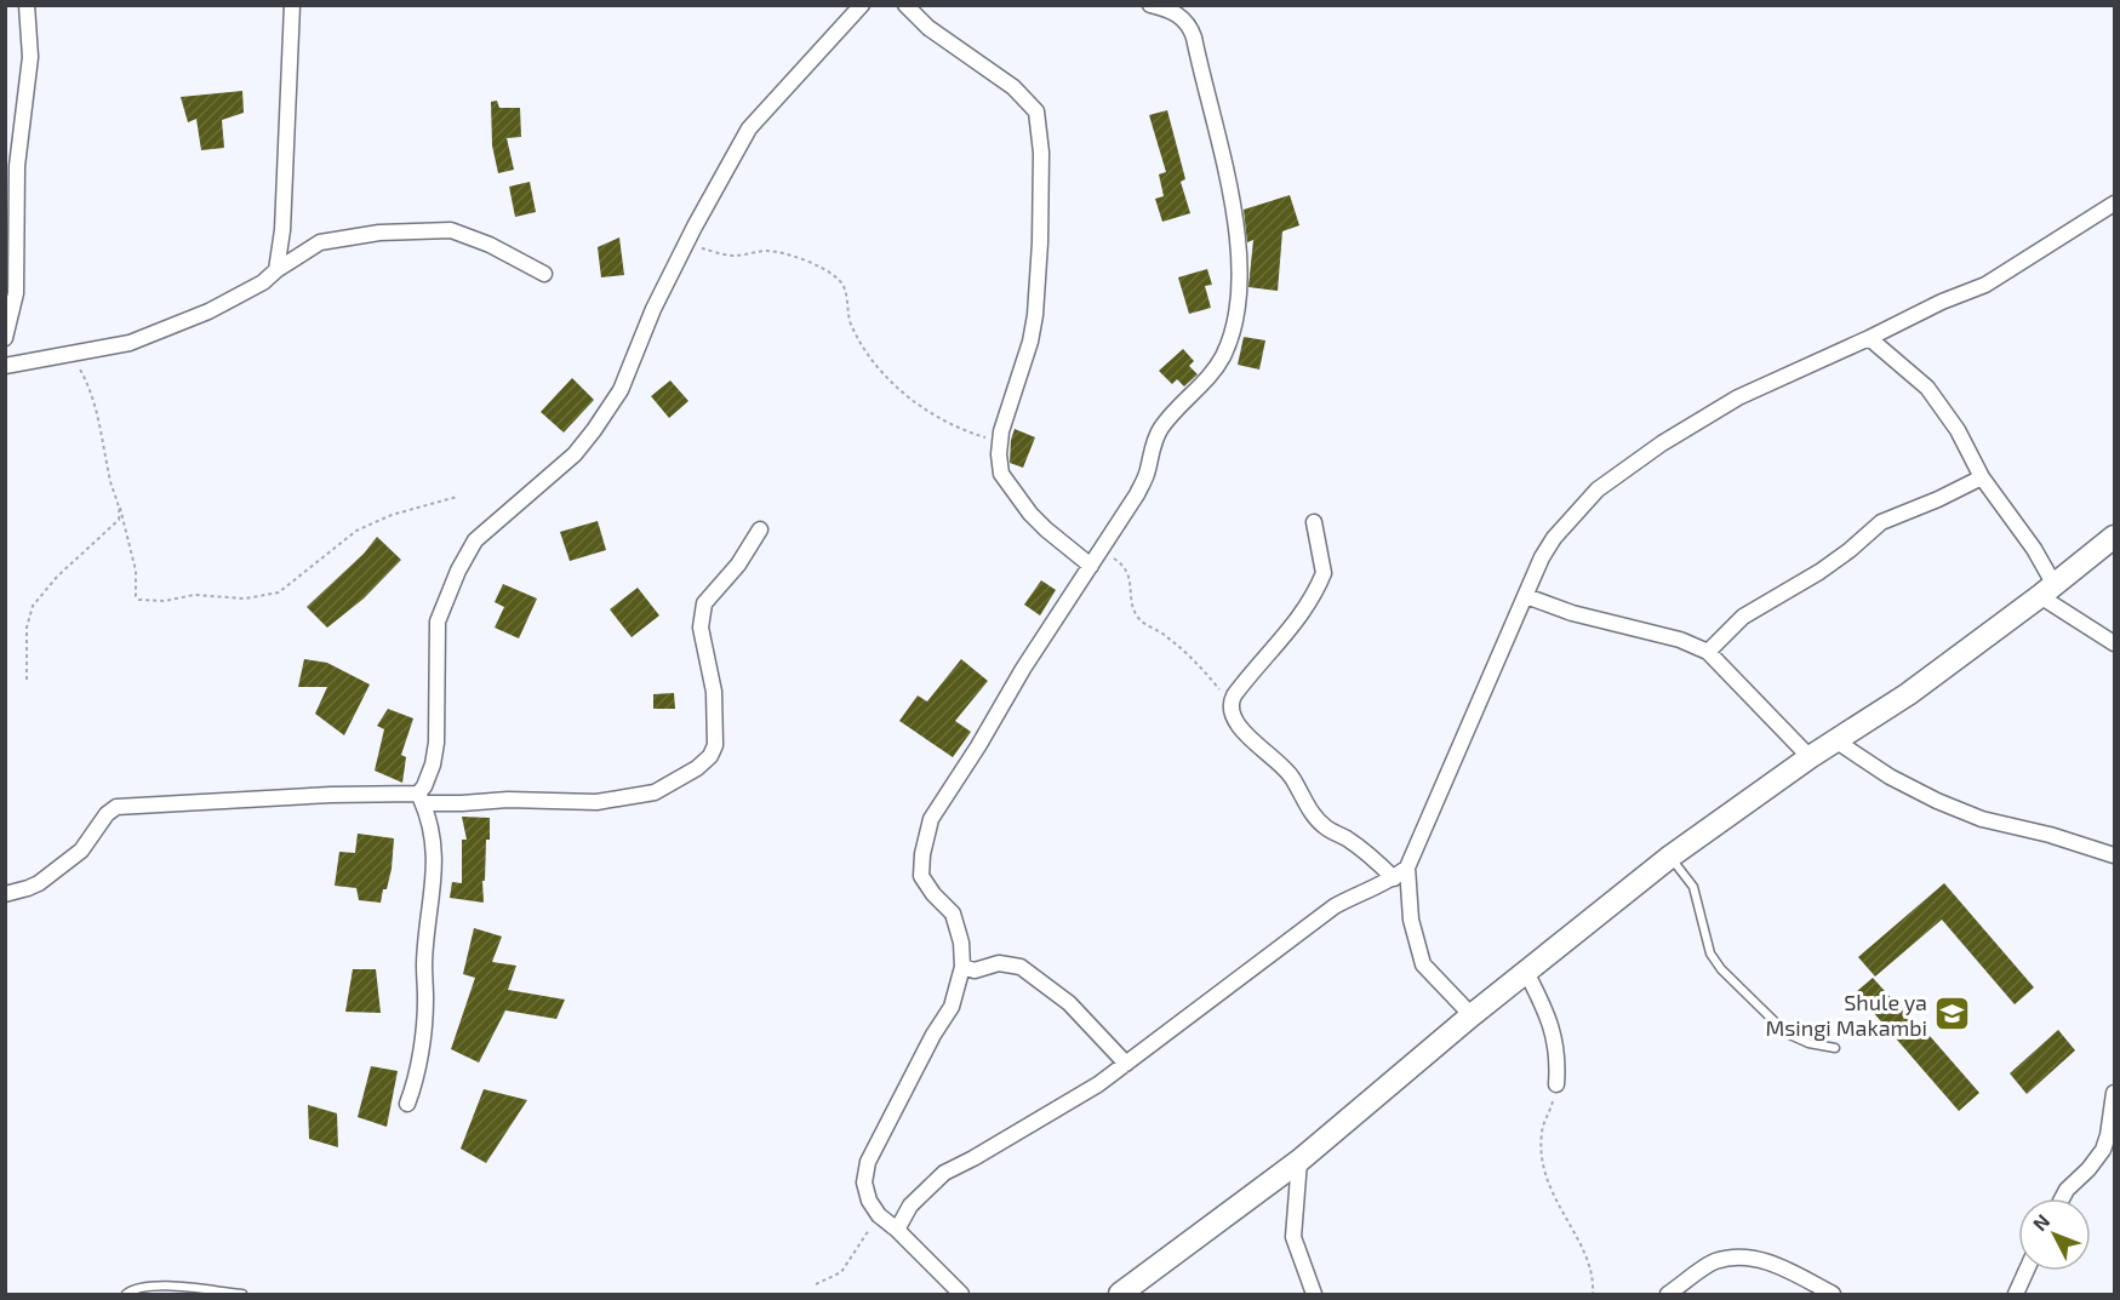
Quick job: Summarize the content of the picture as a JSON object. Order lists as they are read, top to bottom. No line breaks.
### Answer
{"places":{"school or university":["Shule ya Msingi Makambi"]},"north":"top left"}
